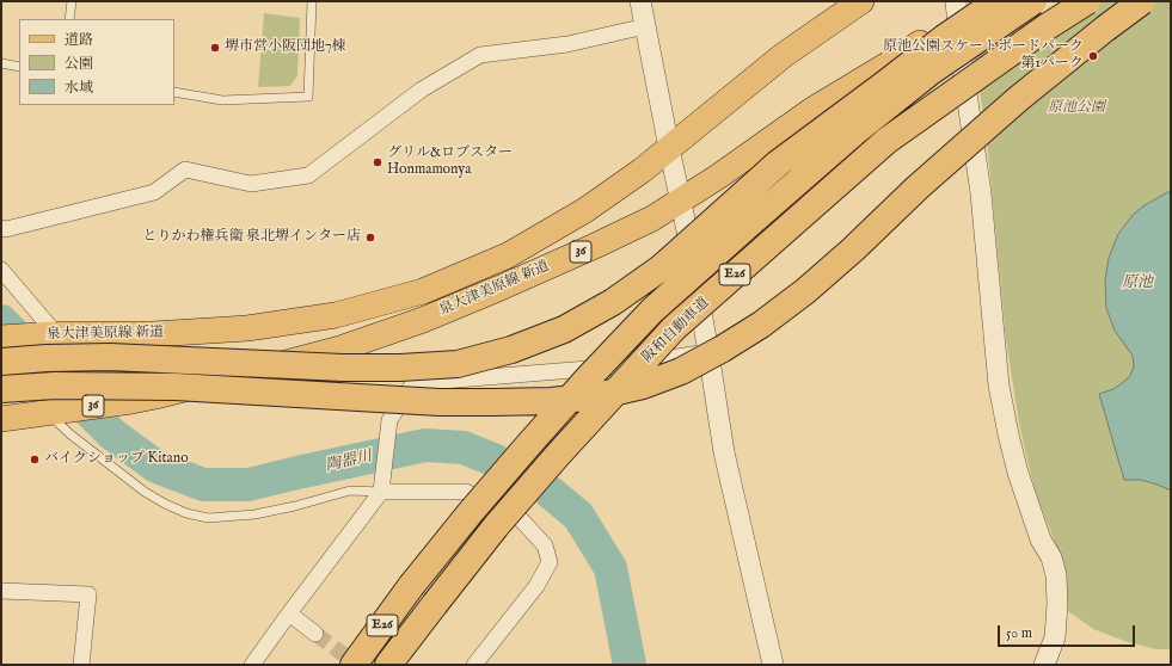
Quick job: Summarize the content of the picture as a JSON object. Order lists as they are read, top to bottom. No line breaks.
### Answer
{"streets":{"highway":["E26","阪和自動車道"],"main road":["36","泉大津美原線 新道"]},"water":["原池","陶器川"],"parks":["原池公園"],"places":["堺市営小阪団地7棟","原池公園スケートボードパーク 第1パーク","グリル&ロブスター Honmamonya","とりかわ権兵衛 泉北堺インター店","バイクショップ Kitano"],"legend":["道路","公園","水域"],"scale_bar":"50 m"}
